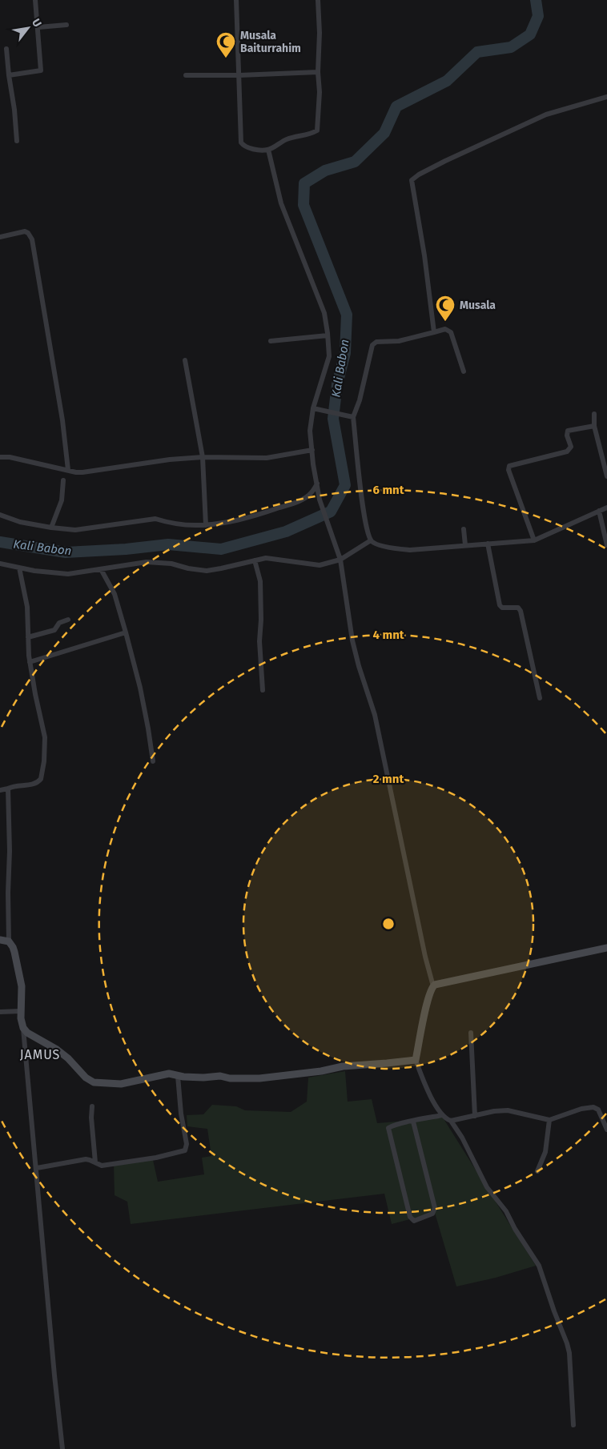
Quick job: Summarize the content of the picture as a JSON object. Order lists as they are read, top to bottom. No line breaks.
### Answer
{"districts":["JAMUS"],"water":["Kali Babon"],"places":{"mosque":["Musala Baiturrahim","Musala"]},"north":"top right","rings":["6 mnt","4 mnt","2 mnt"]}
